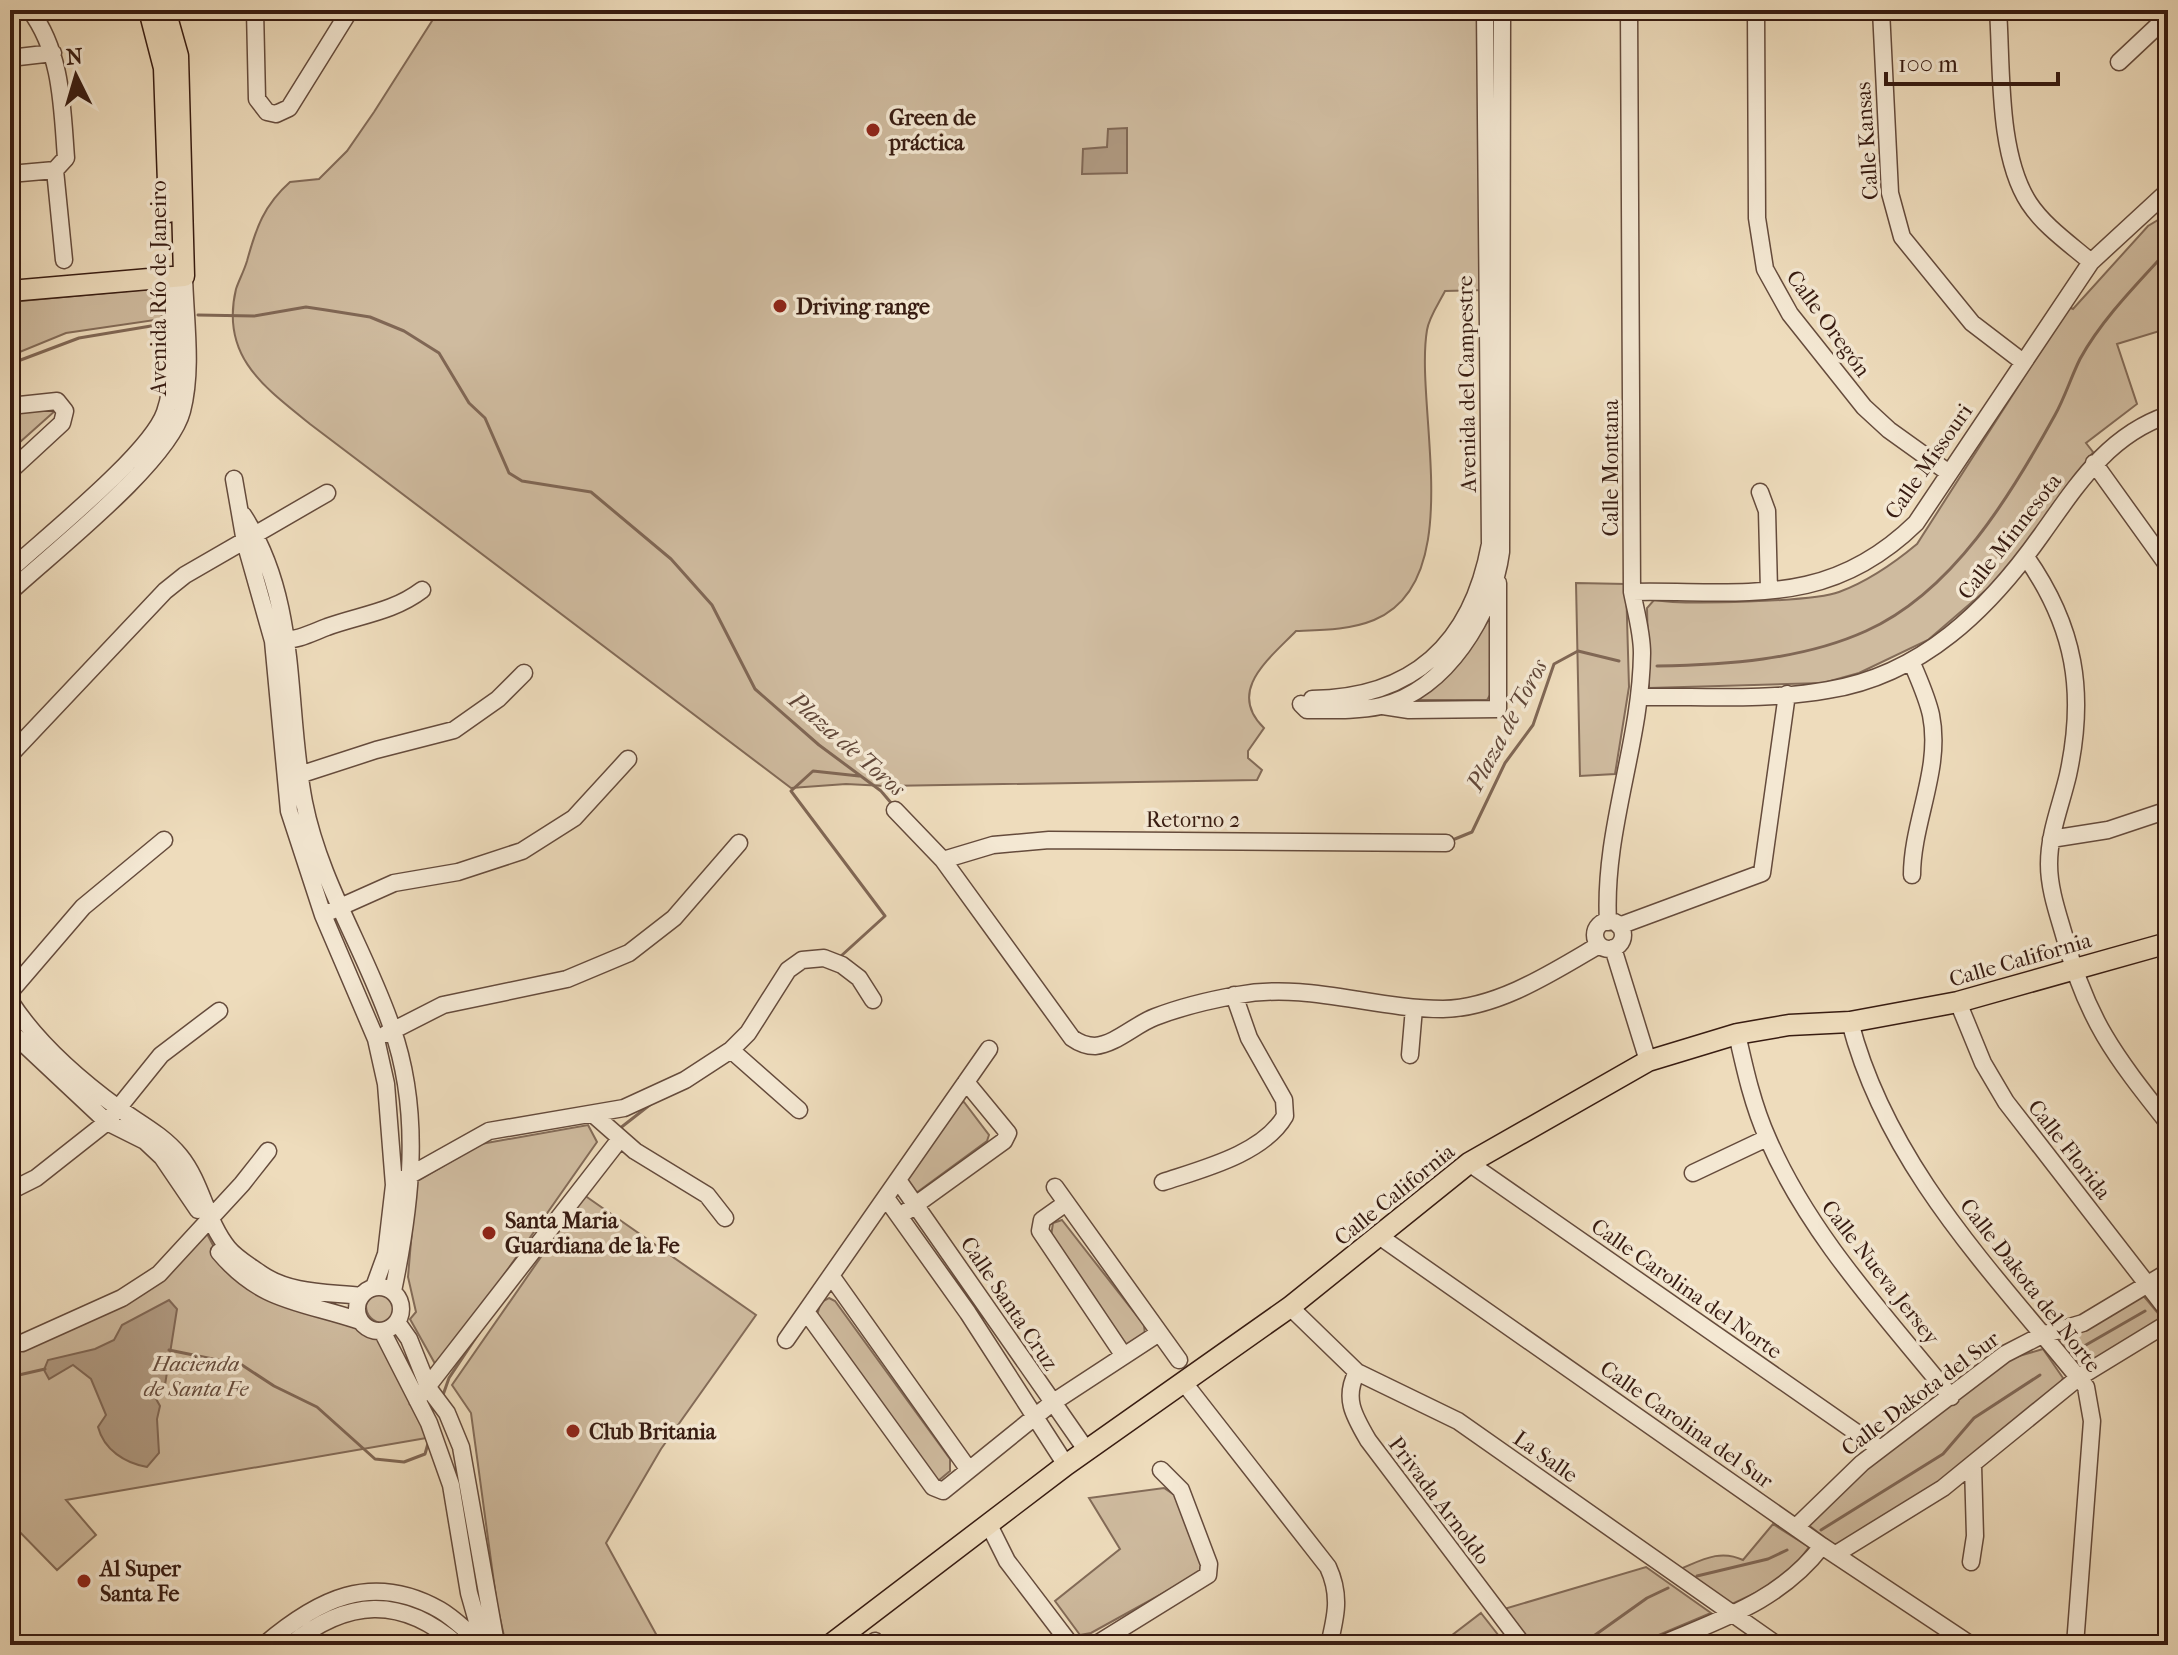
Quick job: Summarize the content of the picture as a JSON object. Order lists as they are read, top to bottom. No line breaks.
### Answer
{"streets":{"main road":["Avenida Río de Janeiro","Calle California"],"street":["Calle Kansas","Calle Oregón","Avenida del Campestre","Calle Missouri","Calle Montana","Calle Minnesota","Retorno 2","Calle Florida","Calle Nueva Jersey","Calle Dakota del Norte","Calle Carolina del Norte","Calle Santa Cruz","Calle Dakota del Sur","Calle Carolina del Sur","La Salle","Privada Arnoldo"]},"crossings":[["Calle Kansas","Calle Missouri"],["Calle Oregón","Calle Missouri"],["Calle Missouri","Calle Montana"],["Calle Montana","Calle Minnesota"],["Calle California","Calle Florida"],["Calle California","Calle Nueva Jersey"],["Calle California","Calle Dakota del Norte"],["Calle California","Calle Carolina del Norte"],["Calle California","Calle Santa Cruz"],["Calle California","Calle Carolina del Sur"],["Calle California","La Salle"],["Calle Florida","Calle Dakota del Sur"],["Calle Nueva Jersey","Calle Dakota del Sur"],["Calle Dakota del Norte","Calle Dakota del Sur"],["Calle Carolina del Norte","Calle Dakota del Sur"],["Calle Dakota del Sur","Calle Carolina del Sur"],["La Salle","Privada Arnoldo"]],"water":["Plaza de Toros"],"parks":["Hacienda de Santa Fe"],"places":["Green de práctica","Driving range","Santa Maria Guardiana de la Fe","Club Britania","Al Super Santa Fe"],"scale_bar":"100 m","north":"top"}
